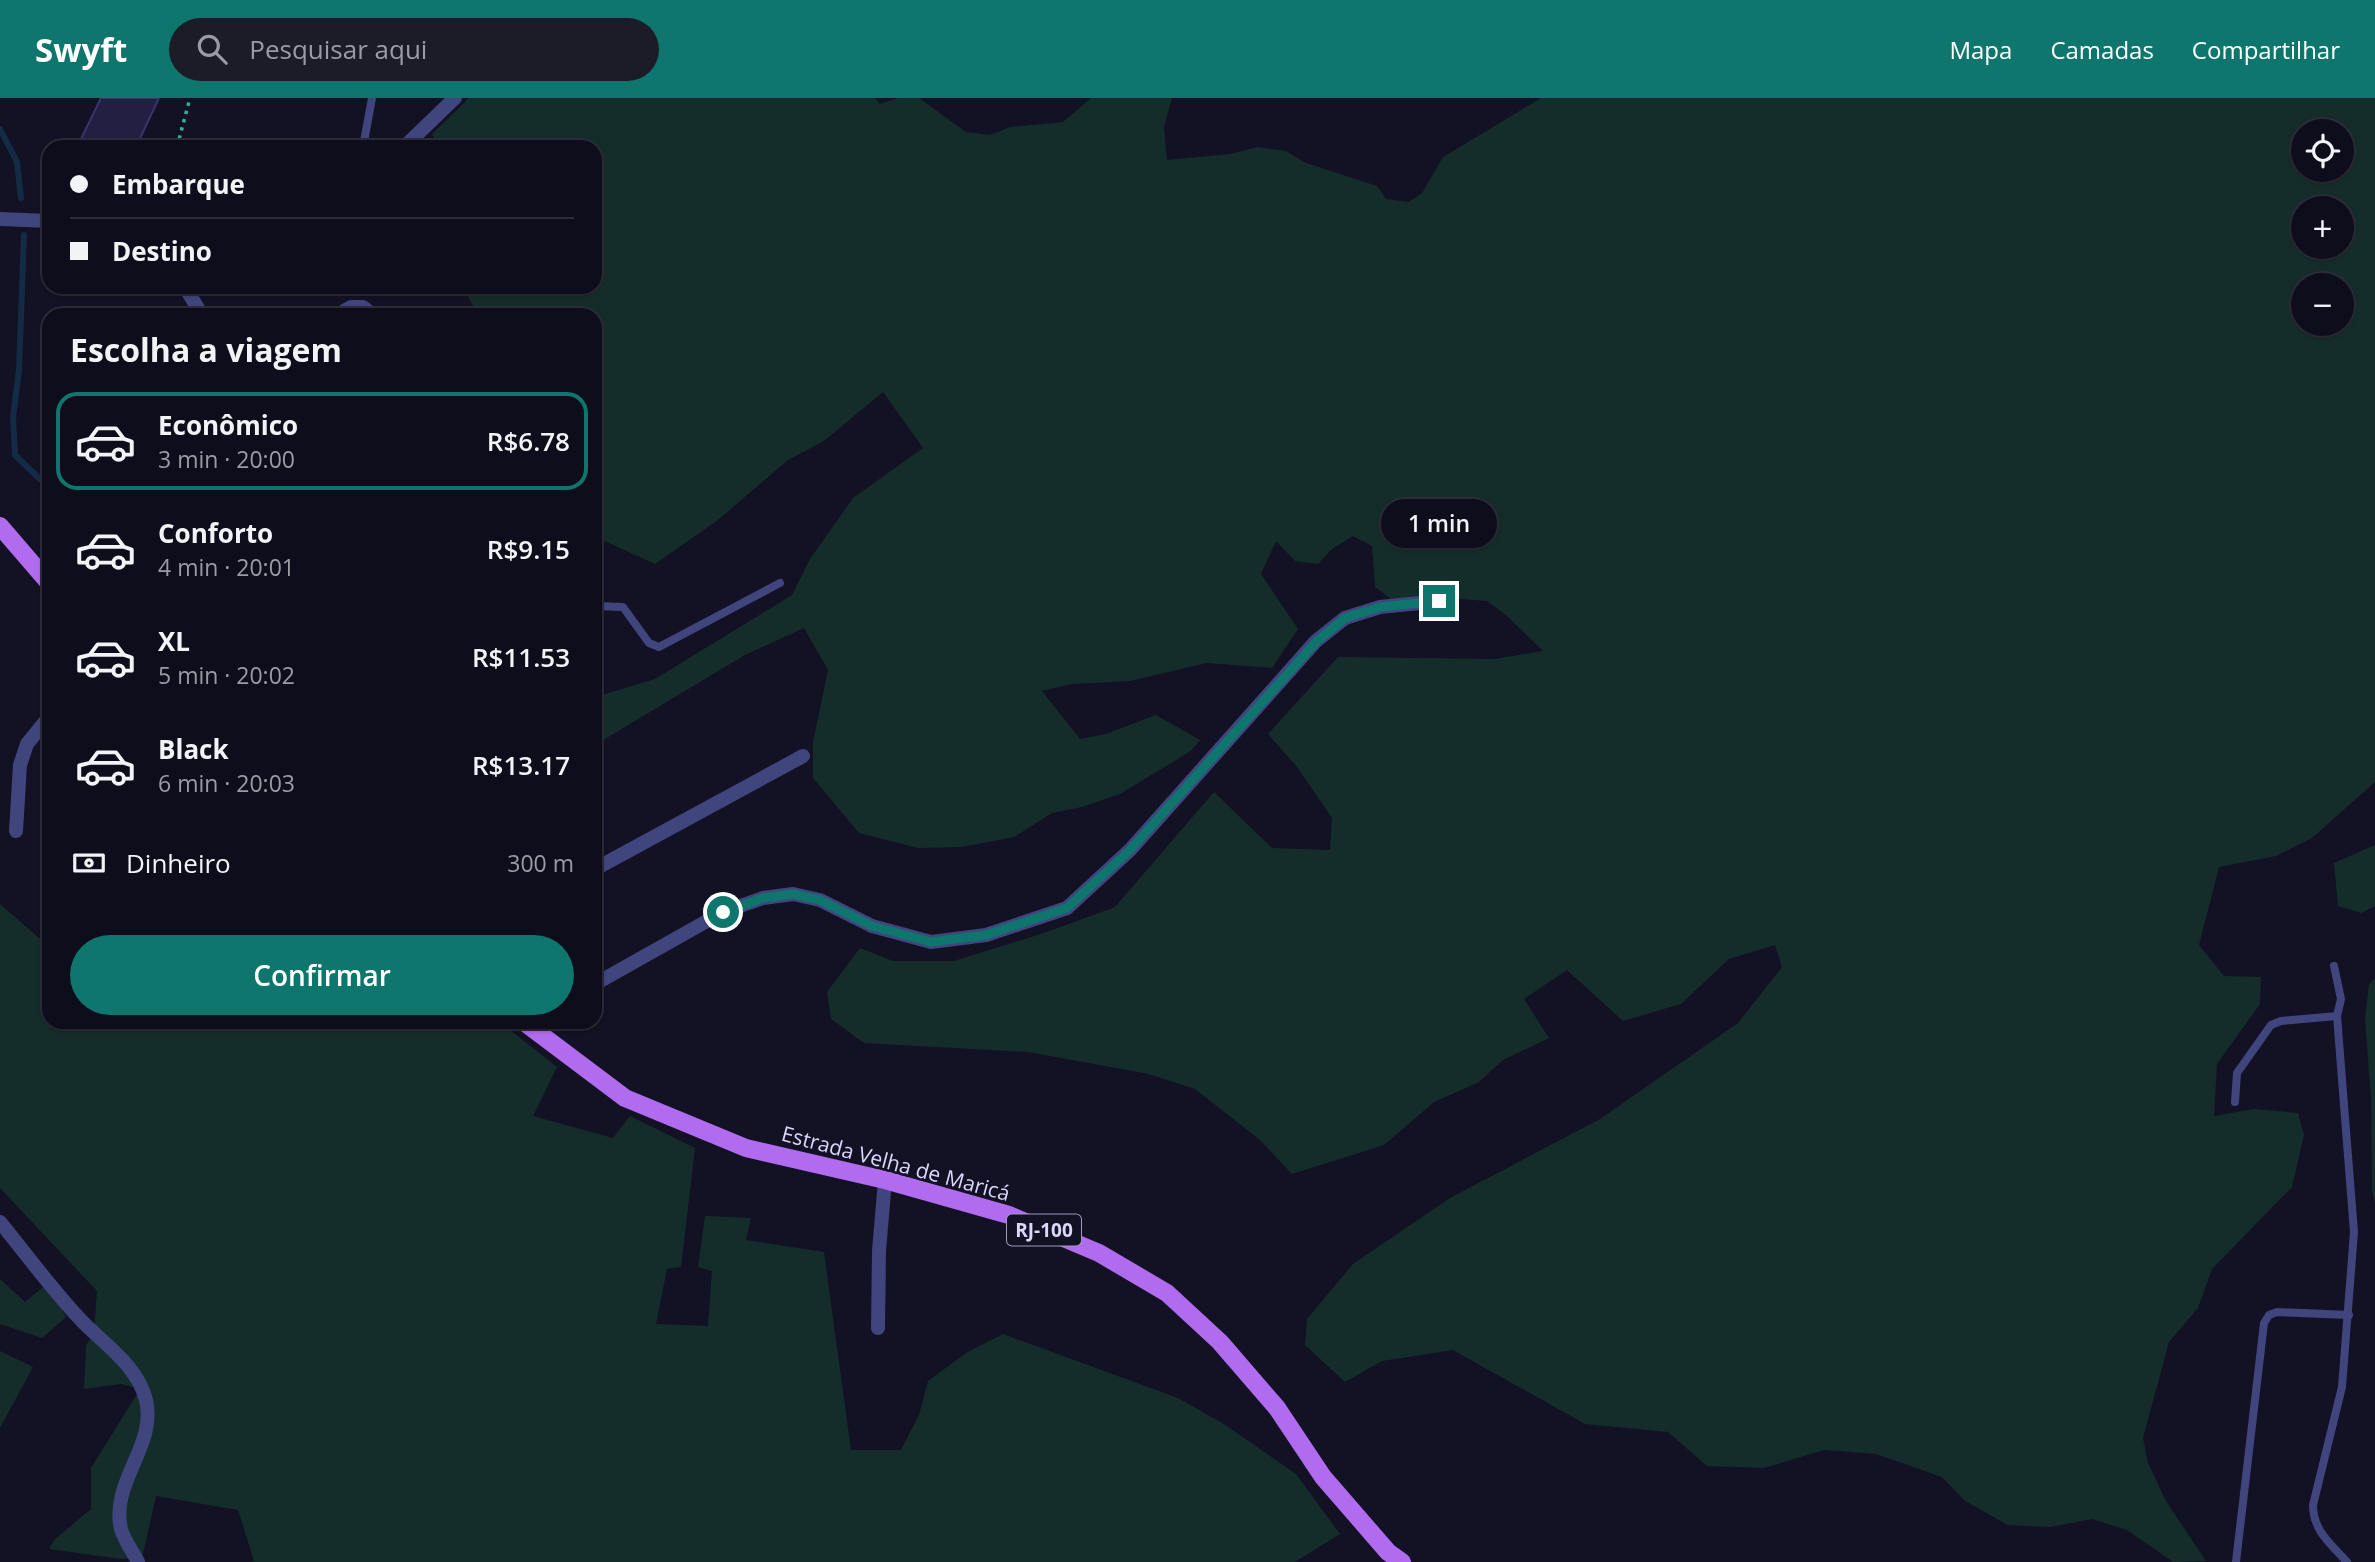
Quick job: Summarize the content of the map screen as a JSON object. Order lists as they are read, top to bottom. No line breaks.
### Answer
{"streets":{"main road":["Estrada Velha de Maricá","RJ-100"]},"page":{"header":"Swyft","search":"Pesquisar aqui","nav":["Mapa","Camadas","Compartilhar"],"map_buttons":["+","−"],"banner":["Embarque","Destino"],"heading":"Escolha a viagem","list":[{"name":"Econômico","note":"3 min · 20:00","value":"R$6.78"},{"name":"Conforto","note":"4 min · 20:01","value":"R$9.15"},{"name":"XL","note":"5 min · 20:02","value":"R$11.53"},{"name":"Black","note":"6 min · 20:03","value":"R$13.17"}],"bubble":"1 min","pay":["Dinheiro","300 m"],"buttons":"Confirmar"}}
